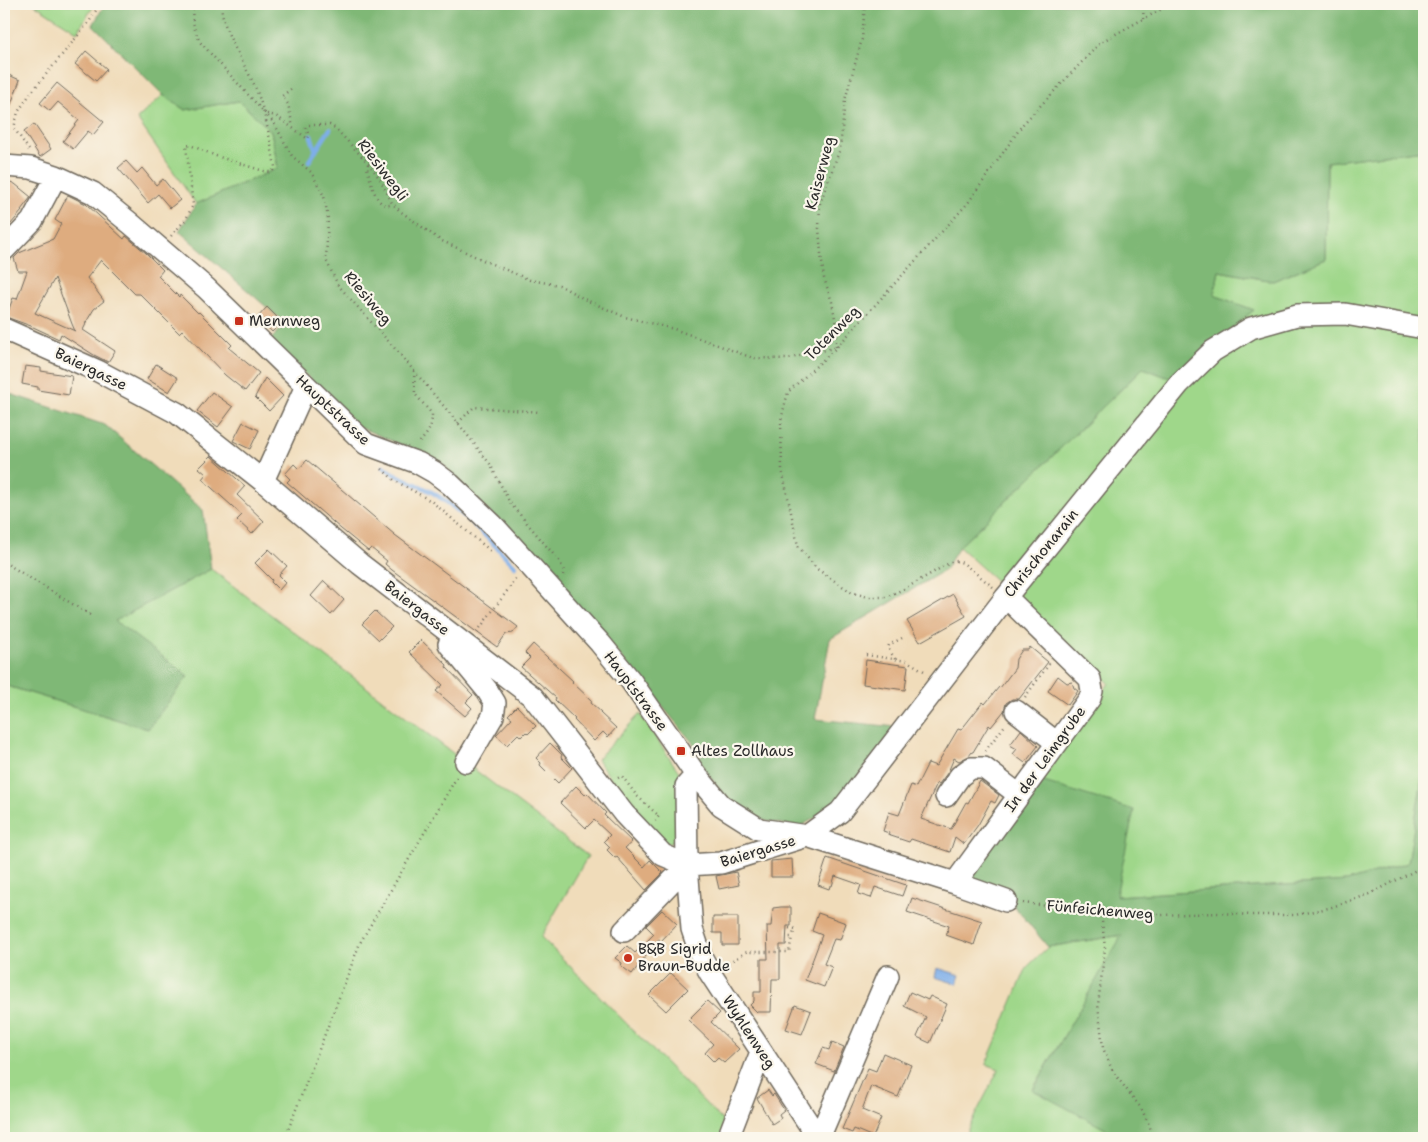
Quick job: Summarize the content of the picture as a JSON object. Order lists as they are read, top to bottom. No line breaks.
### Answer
{"streets":{"street":["Baiergasse","Hauptstrasse","Chrischonarain","In der Leimgrube","Wyhlenweg"],"path":["Riesiwegli","Kaiserweg","Riesiweg","Totenweg","Fünfeichenweg"]},"crossings":[["Riesiwegli","Kaiserweg"],["Riesiwegli","Riesiweg"],["Riesiwegli","Totenweg"],["Kaiserweg","Totenweg"],["Riesiweg","Hauptstrasse"],["Totenweg","Chrischonarain"],["Totenweg","In der Leimgrube"],["Baiergasse","Chrischonarain"],["Baiergasse","Wyhlenweg"],["Hauptstrasse","Wyhlenweg"],["Chrischonarain","In der Leimgrube"]],"places":{"transit":["Mennweg","Altes Zollhaus"],"other":["B&B Sigrid Braun-Budde"]}}
